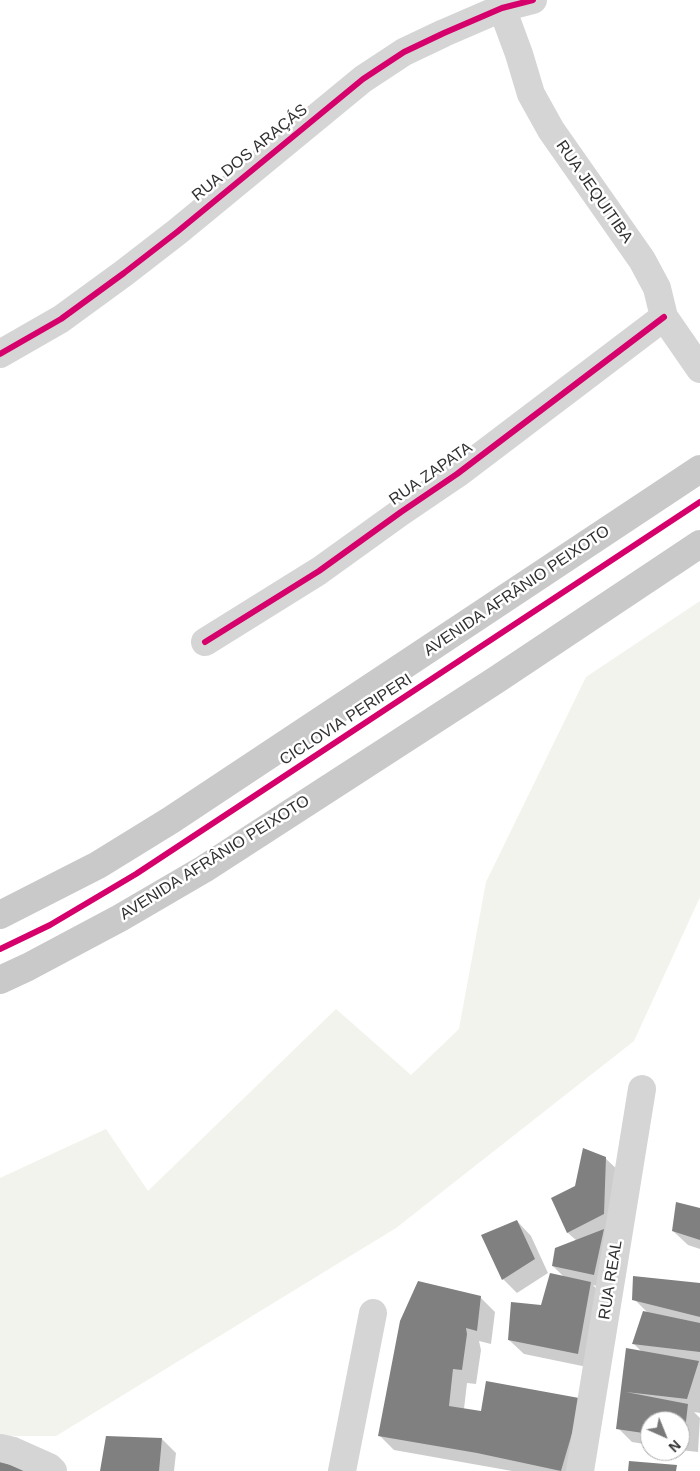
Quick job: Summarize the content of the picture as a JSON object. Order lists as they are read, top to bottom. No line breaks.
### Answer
{"streets":{"main road":["AVENIDA AFRÂNIO PEIXOTO"],"street":["RUA DOS ARAÇÁS","RUA JEQUITIBA","RUA ZAPATA","RUA REAL"],"cycle path":["CICLOVIA PERIPERI"]},"crossings":[["RUA DOS ARAÇÁS","RUA JEQUITIBA"],["RUA JEQUITIBA","RUA ZAPATA"]],"north":"bottom right"}
